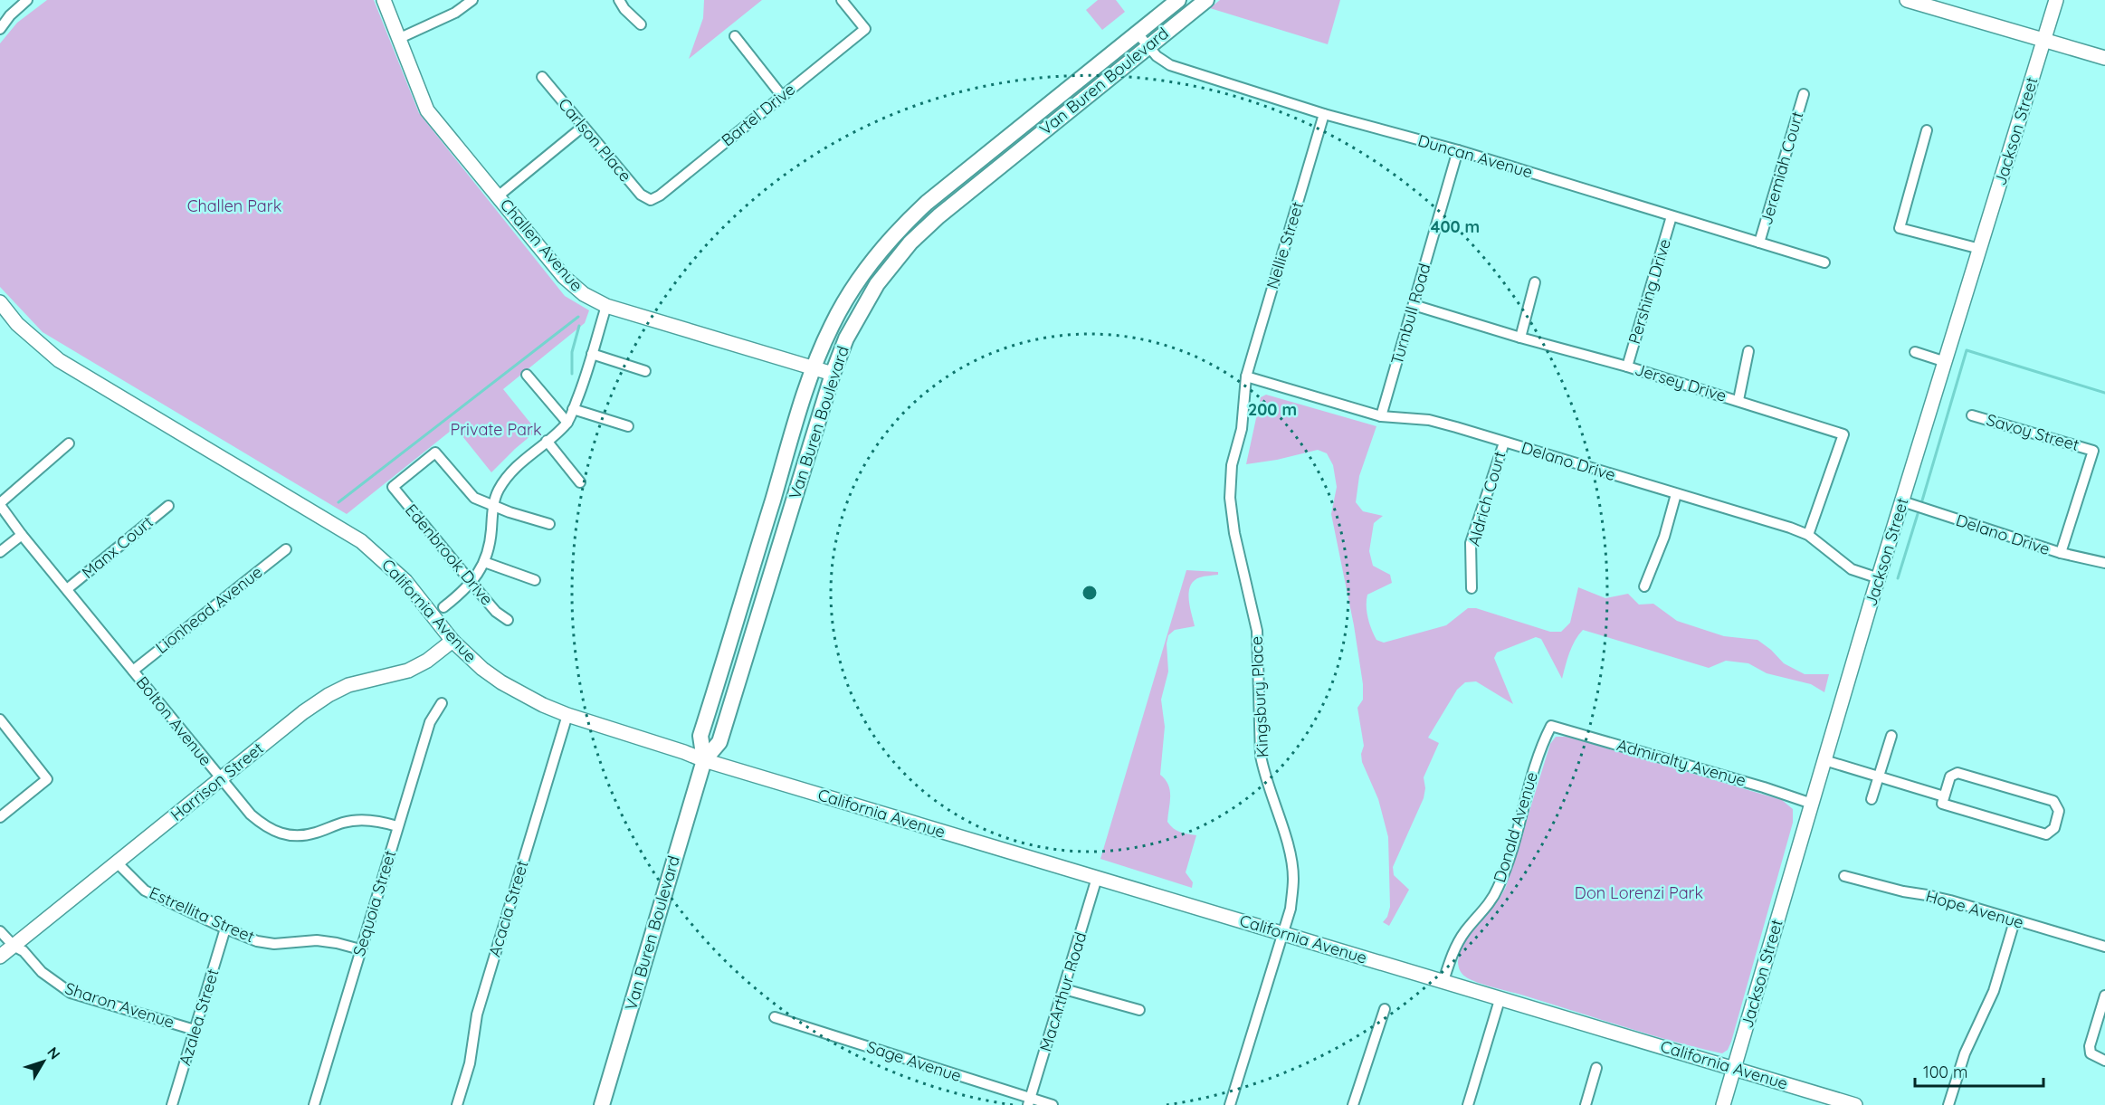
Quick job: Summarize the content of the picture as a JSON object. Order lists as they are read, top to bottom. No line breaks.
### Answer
{"streets":{"main road":["Van Buren Boulevard","Jackson Street","Challen Avenue","California Avenue","Harrison Street"],"street":["Bartel Drive","Carlson Place","Duncan Avenue","Jeremiah Court","Nellie Street","Pershing Drive","Turnbull Road","Jersey Drive","Savoy Street","Delano Drive","Aldrich Court","Manx Court","Edenbrook Drive","Lionhead Avenue","Kingsbury Place","Bolton Avenue","Admiralty Avenue","Donald Avenue","Sequoia Street","Acacia Street","Hope Avenue","Estrellita Street","MacArthur Road","Sharon Avenue","Azalea Street","Sage Avenue"]},"crossings":[["Van Buren Boulevard","Duncan Avenue"],["Van Buren Boulevard","Challen Avenue"],["Van Buren Boulevard","California Avenue"],["Bartel Drive","Carlson Place"],["Jackson Street","Delano Drive"],["Jackson Street","California Avenue"],["Jackson Street","Admiralty Avenue"],["Duncan Avenue","Jeremiah Court"],["Duncan Avenue","Nellie Street"],["Duncan Avenue","Pershing Drive"],["Duncan Avenue","Turnbull Road"],["Nellie Street","Delano Drive"],["Nellie Street","Kingsbury Place"],["Pershing Drive","Jersey Drive"],["Turnbull Road","Jersey Drive"],["Turnbull Road","Delano Drive"],["Jersey Drive","Delano Drive"],["Savoy Street","Delano Drive"],["Delano Drive","Aldrich Court"],["Delano Drive","Kingsbury Place"],["Manx Court","Bolton Avenue"],["Lionhead Avenue","Bolton Avenue"],["California Avenue","Kingsbury Place"],["California Avenue","Harrison Street"],["California Avenue","Donald Avenue"],["California Avenue","Acacia Street"],["California Avenue","MacArthur Road"],["Bolton Avenue","Harrison Street"],["Bolton Avenue","Sequoia Street"],["Admiralty Avenue","Donald Avenue"],["Harrison Street","Estrellita Street"],["Harrison Street","Sharon Avenue"],["Sequoia Street","Estrellita Street"],["Estrellita Street","Azalea Street"],["MacArthur Road","Sage Avenue"],["Sharon Avenue","Azalea Street"]],"parks":["Challen Park","Private Park","Don Lorenzi Park"],"scale_bar":"100 m","north":"top right","rings":["400 m","200 m"]}
